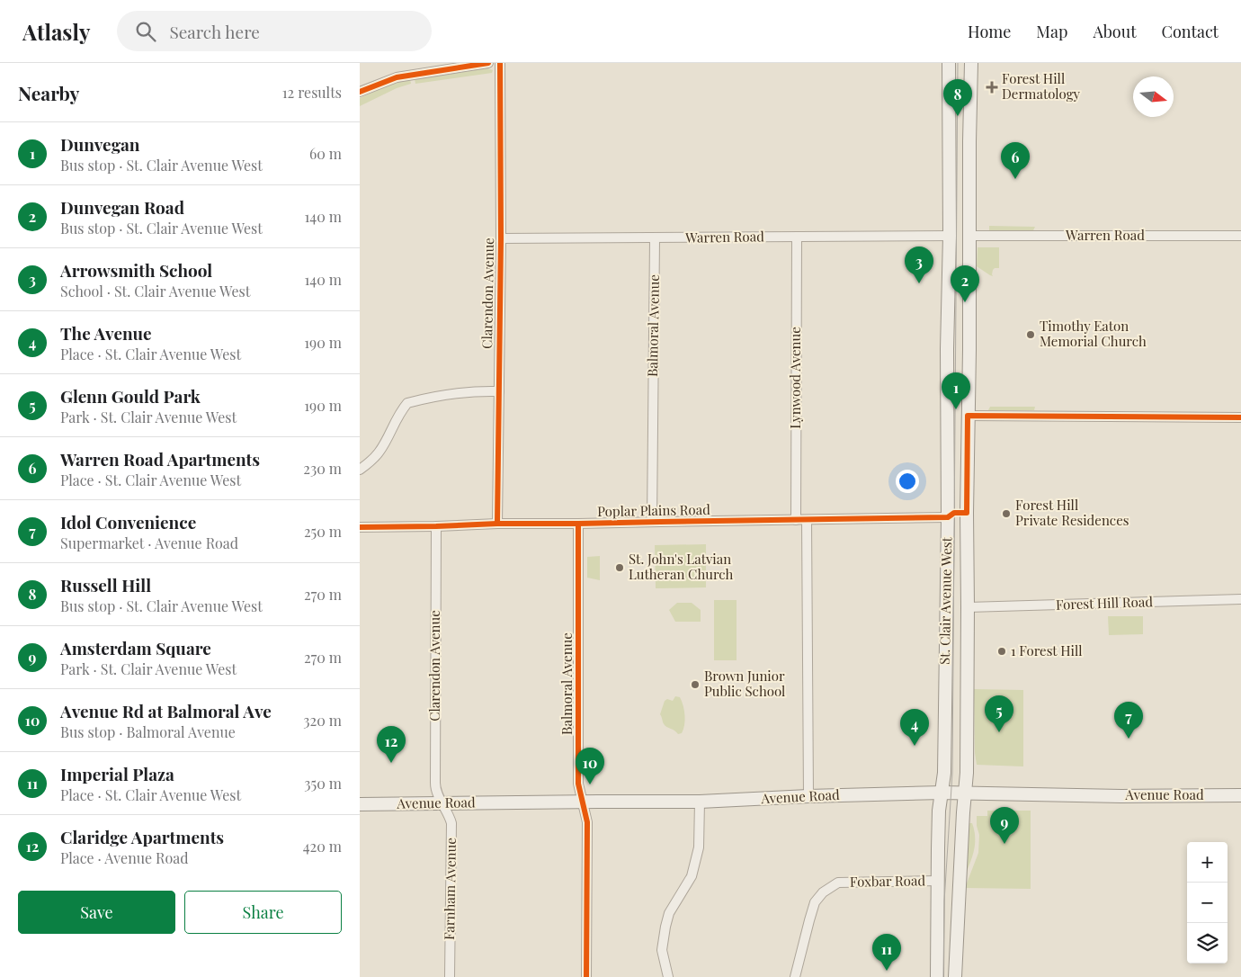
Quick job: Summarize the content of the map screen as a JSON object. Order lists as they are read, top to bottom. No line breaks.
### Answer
{"streets":{"main road":["St. Clair Avenue West","Avenue Road"],"street":["Warren Road","Clarendon Avenue","Balmoral Avenue","Lynwood Avenue","Poplar Plains Road","Forest Hill Road","Foxbar Road","Farnham Avenue"]},"crossings":[["Warren Road","Clarendon Avenue"],["Warren Road","Balmoral Avenue"],["Warren Road","Lynwood Avenue"],["Warren Road","St. Clair Avenue West"],["Clarendon Avenue","Poplar Plains Road"],["Clarendon Avenue","Avenue Road"],["Clarendon Avenue","Farnham Avenue"],["Balmoral Avenue","Poplar Plains Road"],["Balmoral Avenue","Avenue Road"],["Lynwood Avenue","Poplar Plains Road"],["Poplar Plains Road","St. Clair Avenue West"],["St. Clair Avenue West","Forest Hill Road"],["St. Clair Avenue West","Avenue Road"],["St. Clair Avenue West","Foxbar Road"],["Avenue Road","Farnham Avenue"]],"places":{"health":["Forest Hill Dermatology"],"other":["Timothy Eaton Memorial Church","Forest Hill Private Residences","St. John's Latvian Lutheran Church","1 Forest Hill","Brown Junior Public School"]},"north":"right","page":{"header":"Atlasly","search":"Search here","nav":["Home","Map","About","Contact"],"heading":["Nearby","12 results"],"pins":["8","6","3","2","1","5","7","4","12","10","9","11"],"list":[{"mark":"1","name":"Dunvegan","note":"Bus stop · St. Clair Avenue West","value":"60 m"},{"mark":"2","name":"Dunvegan Road","note":"Bus stop · St. Clair Avenue West","value":"140 m"},{"mark":"3","name":"Arrowsmith School","note":"School · St. Clair Avenue West","value":"140 m"},{"mark":"4","name":"The Avenue","note":"Place · St. Clair Avenue West","value":"190 m"},{"mark":"5","name":"Glenn Gould Park","note":"Park · St. Clair Avenue West","value":"190 m"},{"mark":"6","name":"Warren Road Apartments","note":"Place · St. Clair Avenue West","value":"230 m"},{"mark":"7","name":"Idol Convenience","note":"Supermarket · Avenue Road","value":"250 m"},{"mark":"8","name":"Russell Hill","note":"Bus stop · St. Clair Avenue West","value":"270 m"},{"mark":"9","name":"Amsterdam Square","note":"Park · St. Clair Avenue West","value":"270 m"},{"mark":"10","name":"Avenue Rd at Balmoral Ave","note":"Bus stop · Balmoral Avenue","value":"320 m"},{"mark":"11","name":"Imperial Plaza","note":"Place · St. Clair Avenue West","value":"350 m"},{"mark":"12","name":"Claridge Apartments","note":"Place · Avenue Road","value":"420 m"}],"map_buttons":["+","−"],"buttons":["Save","Share"]}}
